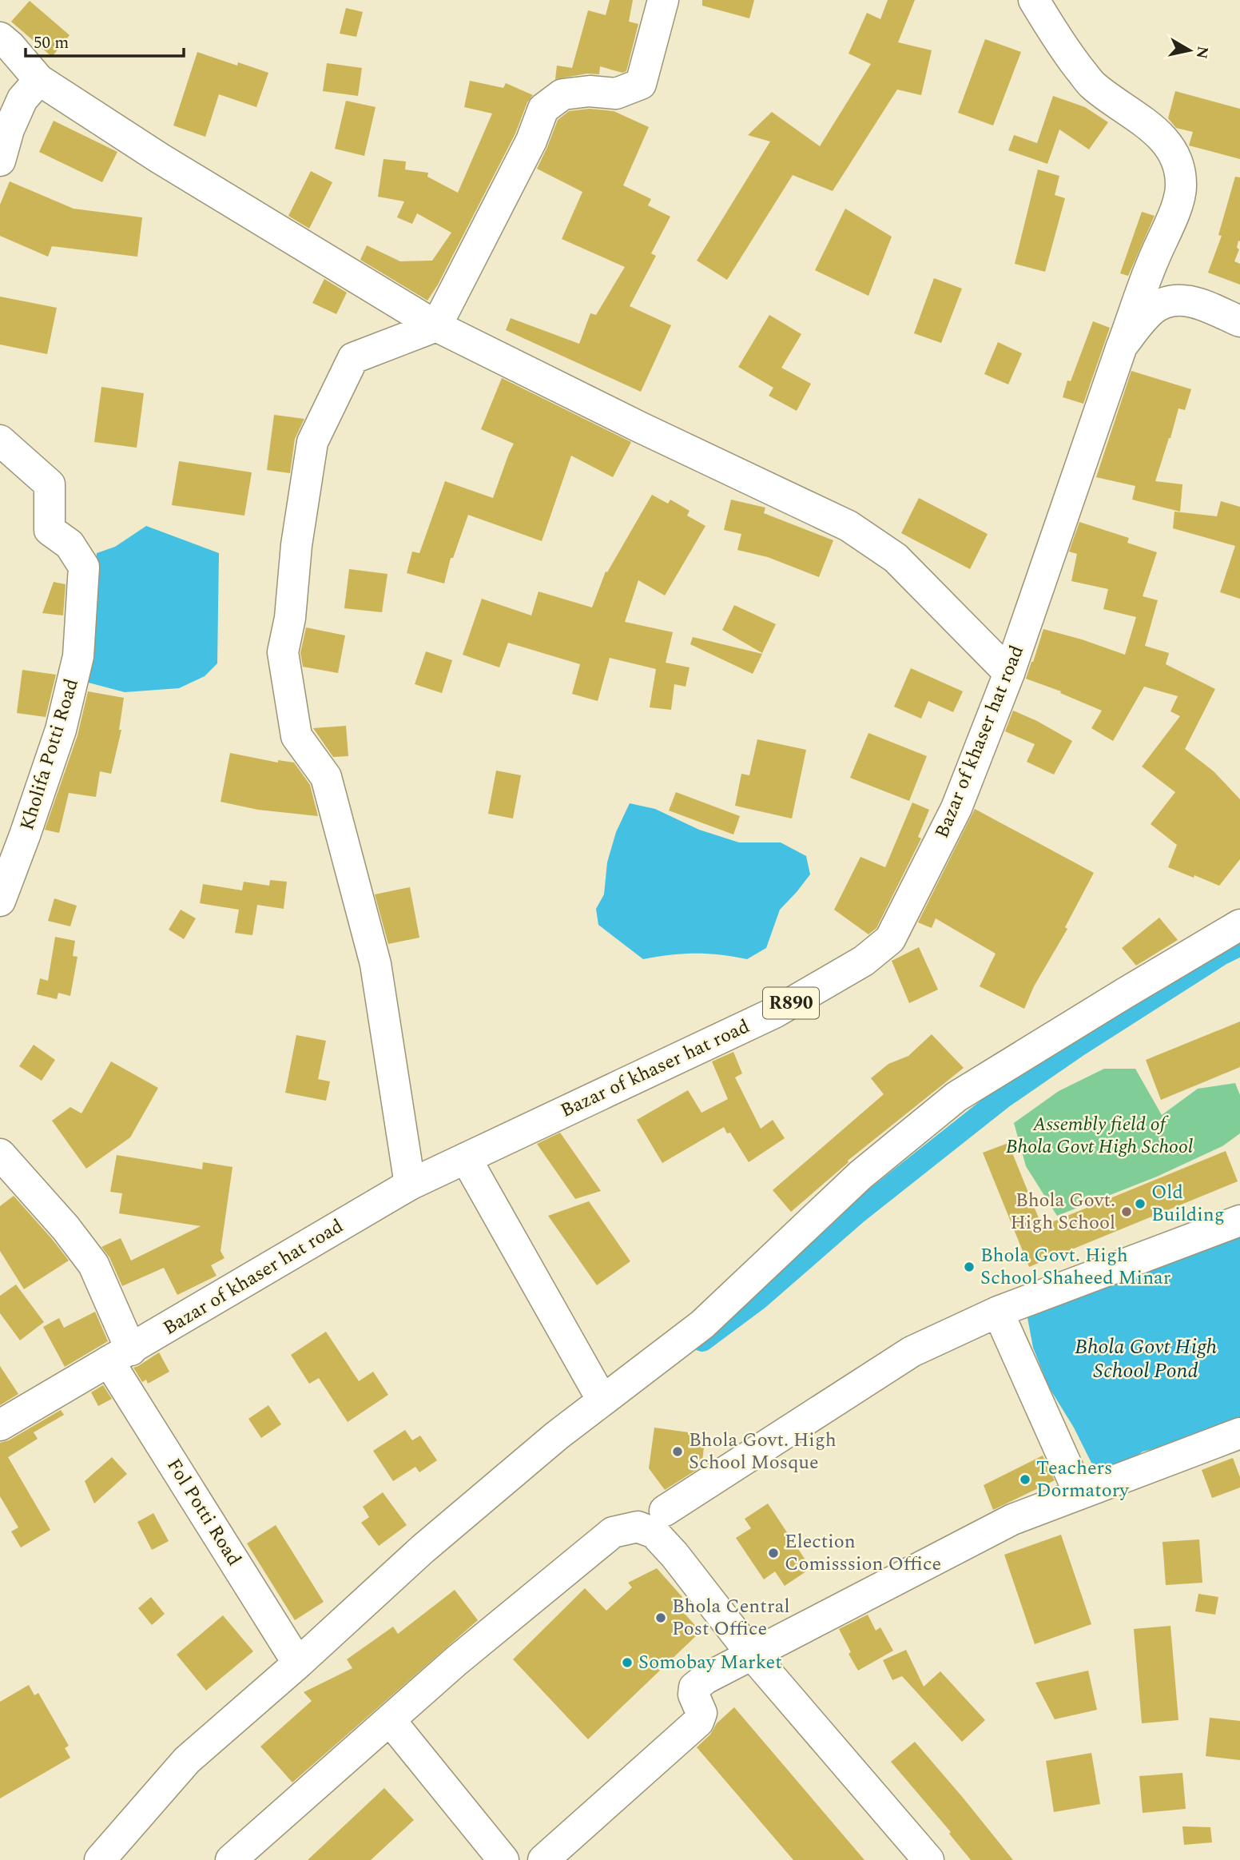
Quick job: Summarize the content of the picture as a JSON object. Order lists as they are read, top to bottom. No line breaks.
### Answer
{"streets":{"street":["Bazar of khaser hat road","Kholifa Potti Road","R890","Fol Potti Road"]},"crossings":[["Bazar of khaser hat road","Fol Potti Road"]],"water":["Bhola Govt High School Pond"],"parks":["Assembly field of Bhola Govt High School"],"places":["Old Building","Bhola Govt. High School","Bhola Govt. High School Shaheed Minar","Bhola Govt. High School Mosque","Teachers Dormatory","Election Comisssion Office","Bhola Central Post Office","Somobay Market"],"scale_bar":"50 m","north":"right"}
